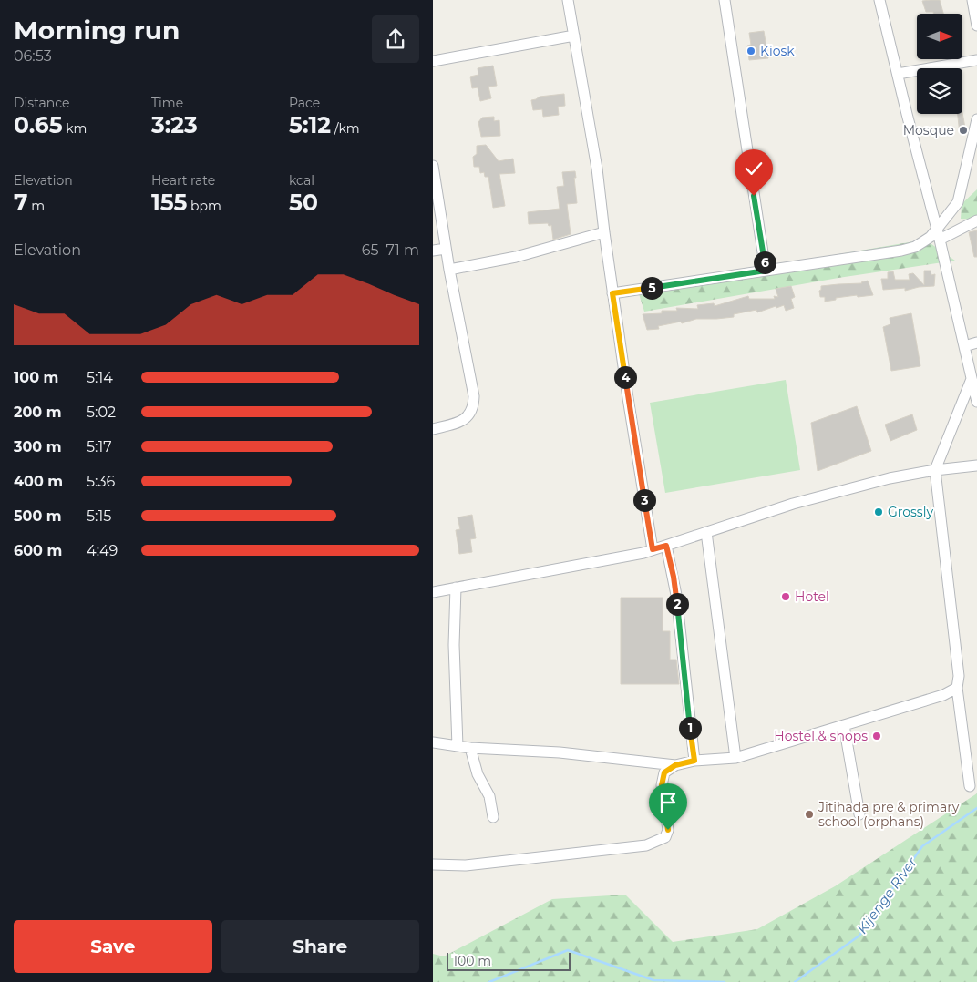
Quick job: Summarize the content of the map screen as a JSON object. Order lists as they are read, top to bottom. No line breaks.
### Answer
{"water":["Kijenge River"],"places":["Kiosk","Mosque","Grossly","Hotel","Hostel & shops","Jitihada pre & primary school (orphans)"],"scale_bar":"100 m","north":"right","page":{"heading":["Morning run","06:53"],"stats":[["Distance","0.65 km"],["Time","3:23"],["Pace","5:12 /km"],["Elevation","7 m"],["Heart rate","155 bpm"],["kcal","50"]],"chart":["Elevation","65–71 m"],"pins":["6","5","4","3","2","1"],"list":[{"name":"100 m","note":"5:14"},{"name":"200 m","note":"5:02"},{"name":"300 m","note":"5:17"},{"name":"400 m","note":"5:36"},{"name":"500 m","note":"5:15"},{"name":"600 m","note":"4:49"}],"buttons":["Save","Share"],"scale":"100 m"}}
